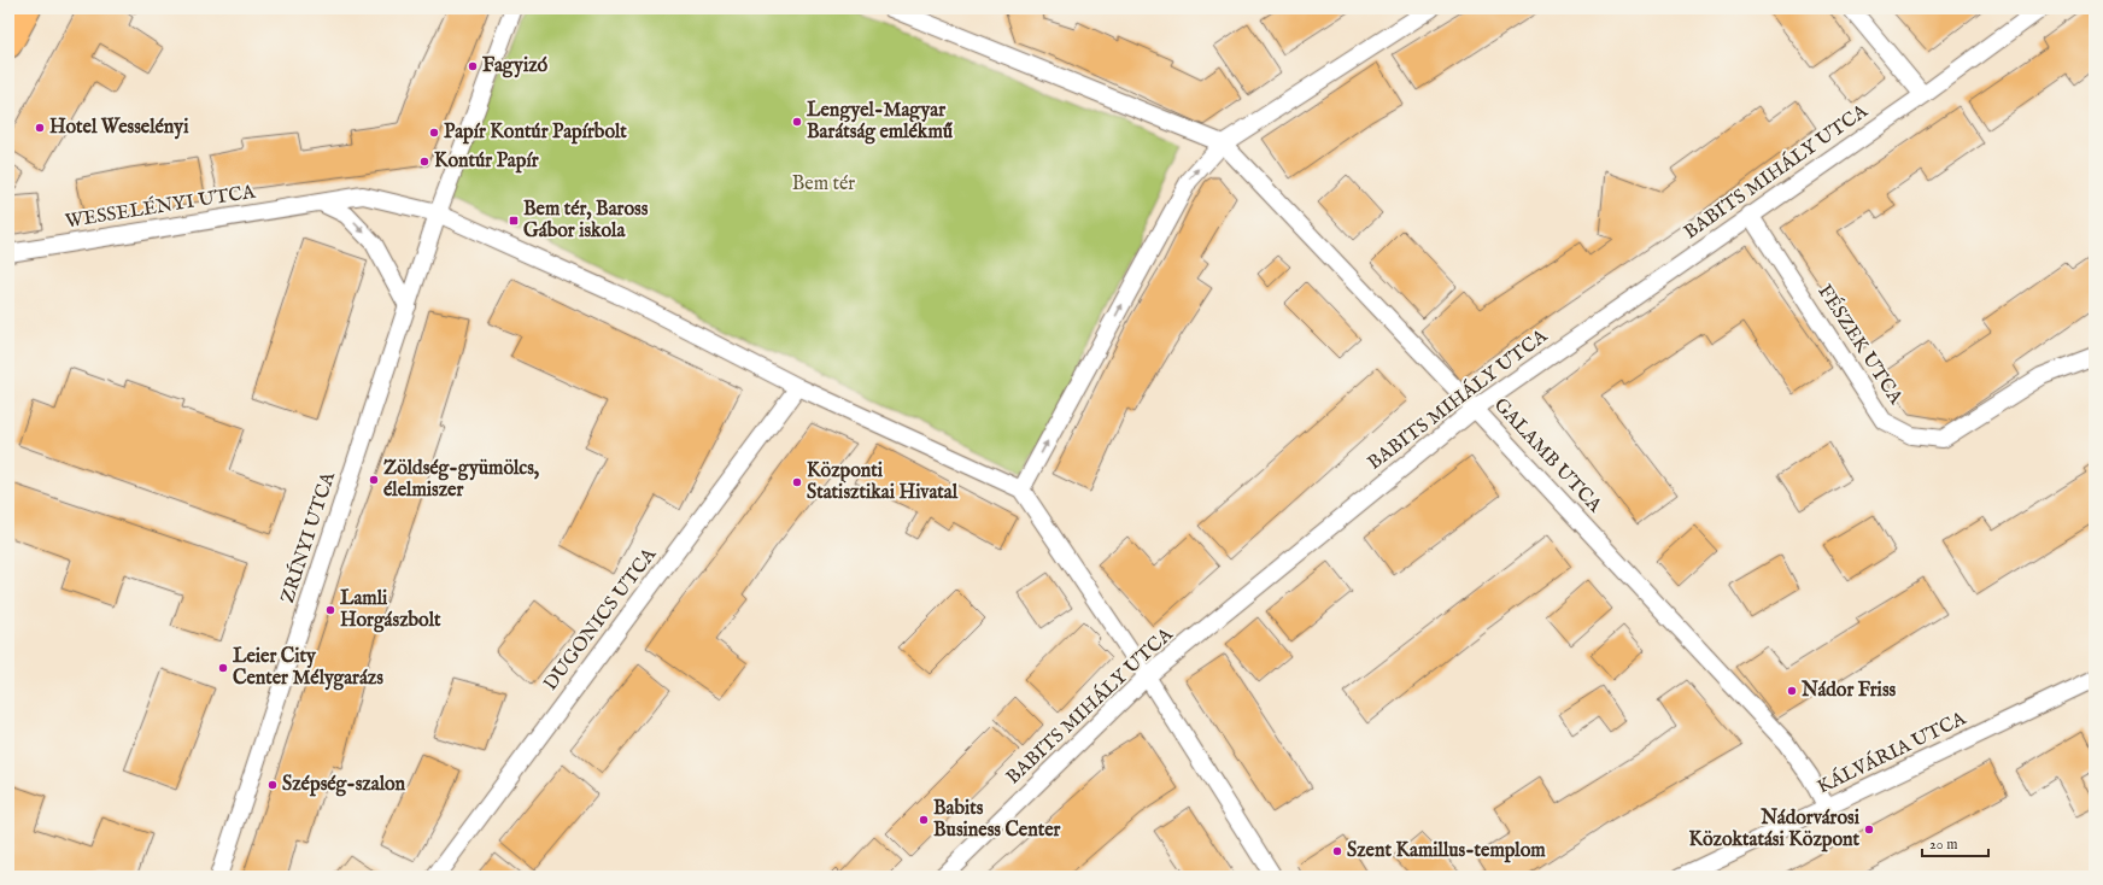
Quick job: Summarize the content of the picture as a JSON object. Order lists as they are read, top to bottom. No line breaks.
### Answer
{"streets":{"street":["BABITS MIHÁLY UTCA","WESSELÉNYI UTCA","FÉSZEK UTCA","GALAMB UTCA","ZRÍNYI UTCA","DUGONICS UTCA","KÁLVÁRIA UTCA"]},"crossings":[["BABITS MIHÁLY UTCA","FÉSZEK UTCA"],["BABITS MIHÁLY UTCA","GALAMB UTCA"],["WESSELÉNYI UTCA","ZRÍNYI UTCA"],["GALAMB UTCA","KÁLVÁRIA UTCA"]],"parks":["Bem tér"],"places":{"other":["Fagyizó","Lengyel-Magyar Barátság emlékmű","Hotel Wesselényi","Papír Kontúr Papírbolt","Kontúr Papír","Zöldség-gyümölcs, élelmiszer","Központi Statisztikai Hivatal","Lamli Horgászbolt","Leier City Center Mélygarázs","Nádor Friss","Szépség-szalon","Babits Business Center","Nádorvárosi Közoktatási Központ","Szent Kamillus-templom"],"transit":["Bem tér, Baross Gábor iskola"]},"scale_bar":"20 m"}
